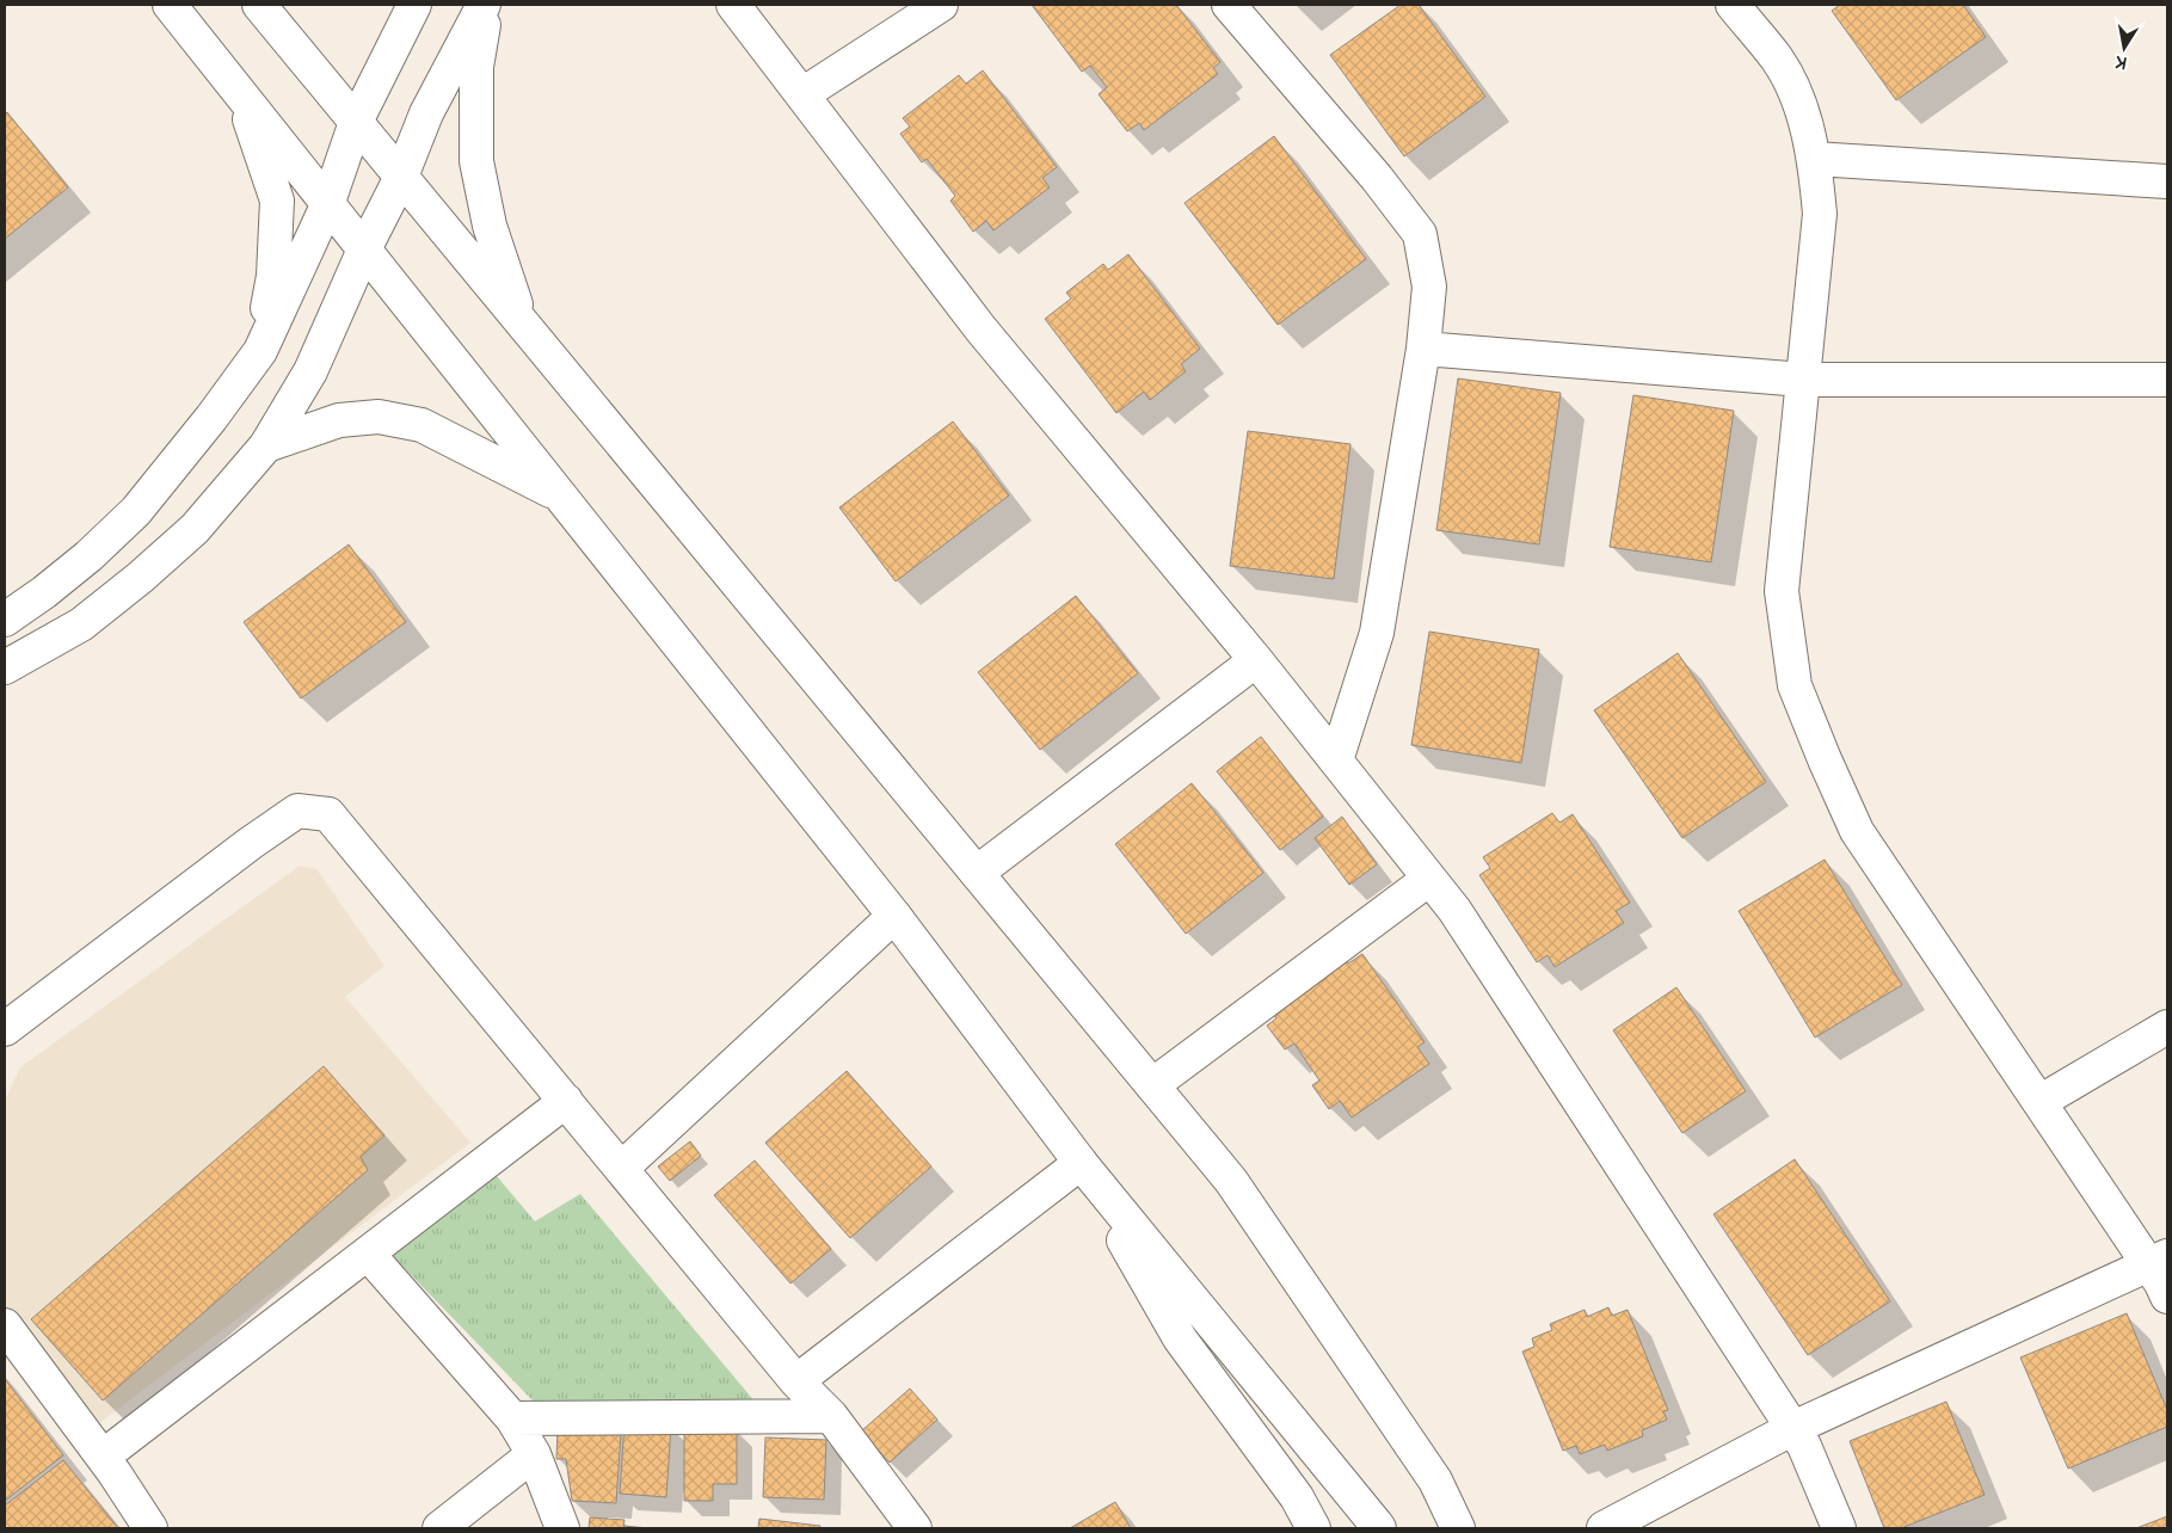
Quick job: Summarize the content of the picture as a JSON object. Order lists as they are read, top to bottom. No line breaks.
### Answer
{"north":"bottom"}
